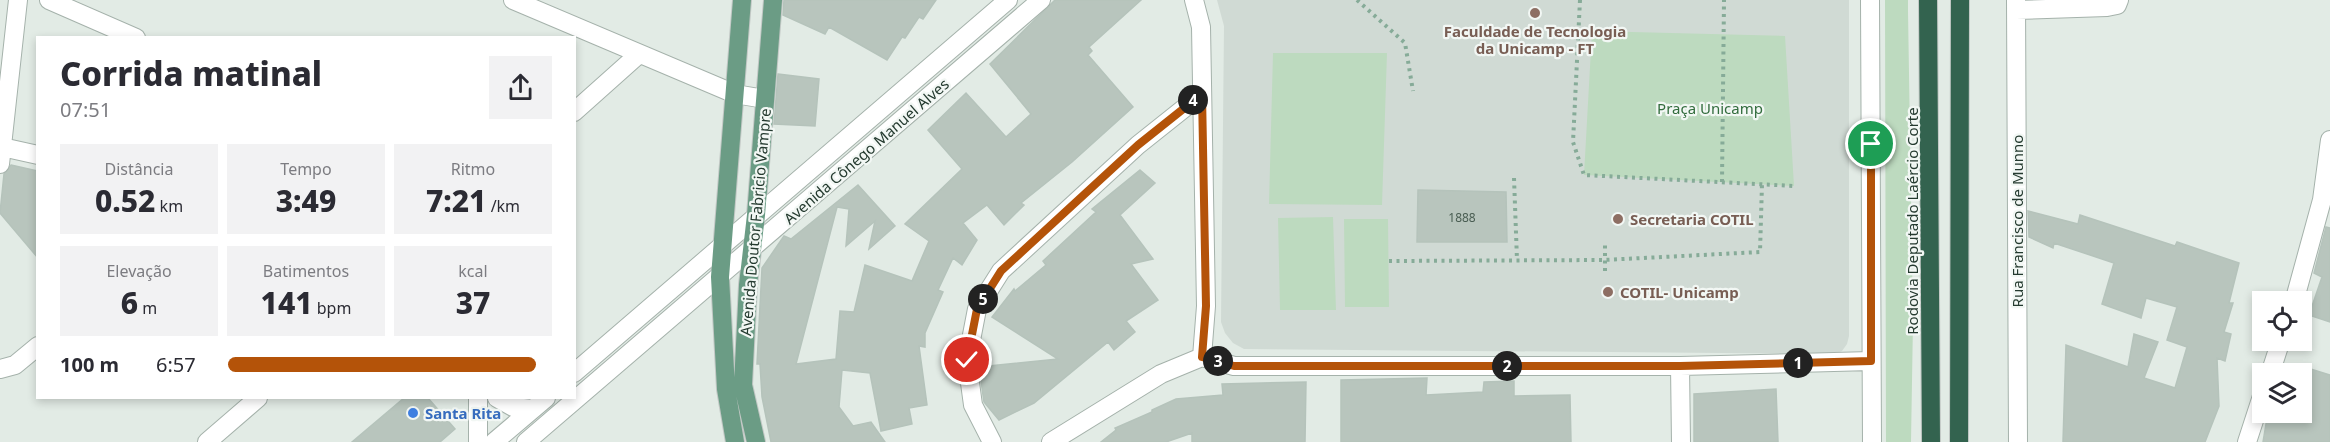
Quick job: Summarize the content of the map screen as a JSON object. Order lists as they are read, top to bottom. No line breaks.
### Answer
{"streets":{"highway":["Rodovia Deputado Laércio Corte"],"main road":["Avenida Doutor Fabricio Vampre"],"street":["Avenida Cônego Manuel Alves","Rua Francisco de Munno"]},"crossings":[["Avenida Cônego Manuel Alves","Avenida Doutor Fabricio Vampre"]],"parks":["Praça Unicamp"],"places":["Faculdade de Tecnologia da Unicamp - FT","Secretaria COTIL","COTIL- Unicamp","Santa Rita"],"house_numbers":["1888"],"page":{"heading":["Corrida matinal","07:51"],"pins":["4","5","3","1","2"],"stats":[["Distância","0.52 km"],["Tempo","3:49"],["Ritmo","7:21 /km"],["Elevação","6 m"],["Batimentos","141 bpm"],["kcal","37"]],"list":[{"name":"100 m","note":"6:57"}]}}
